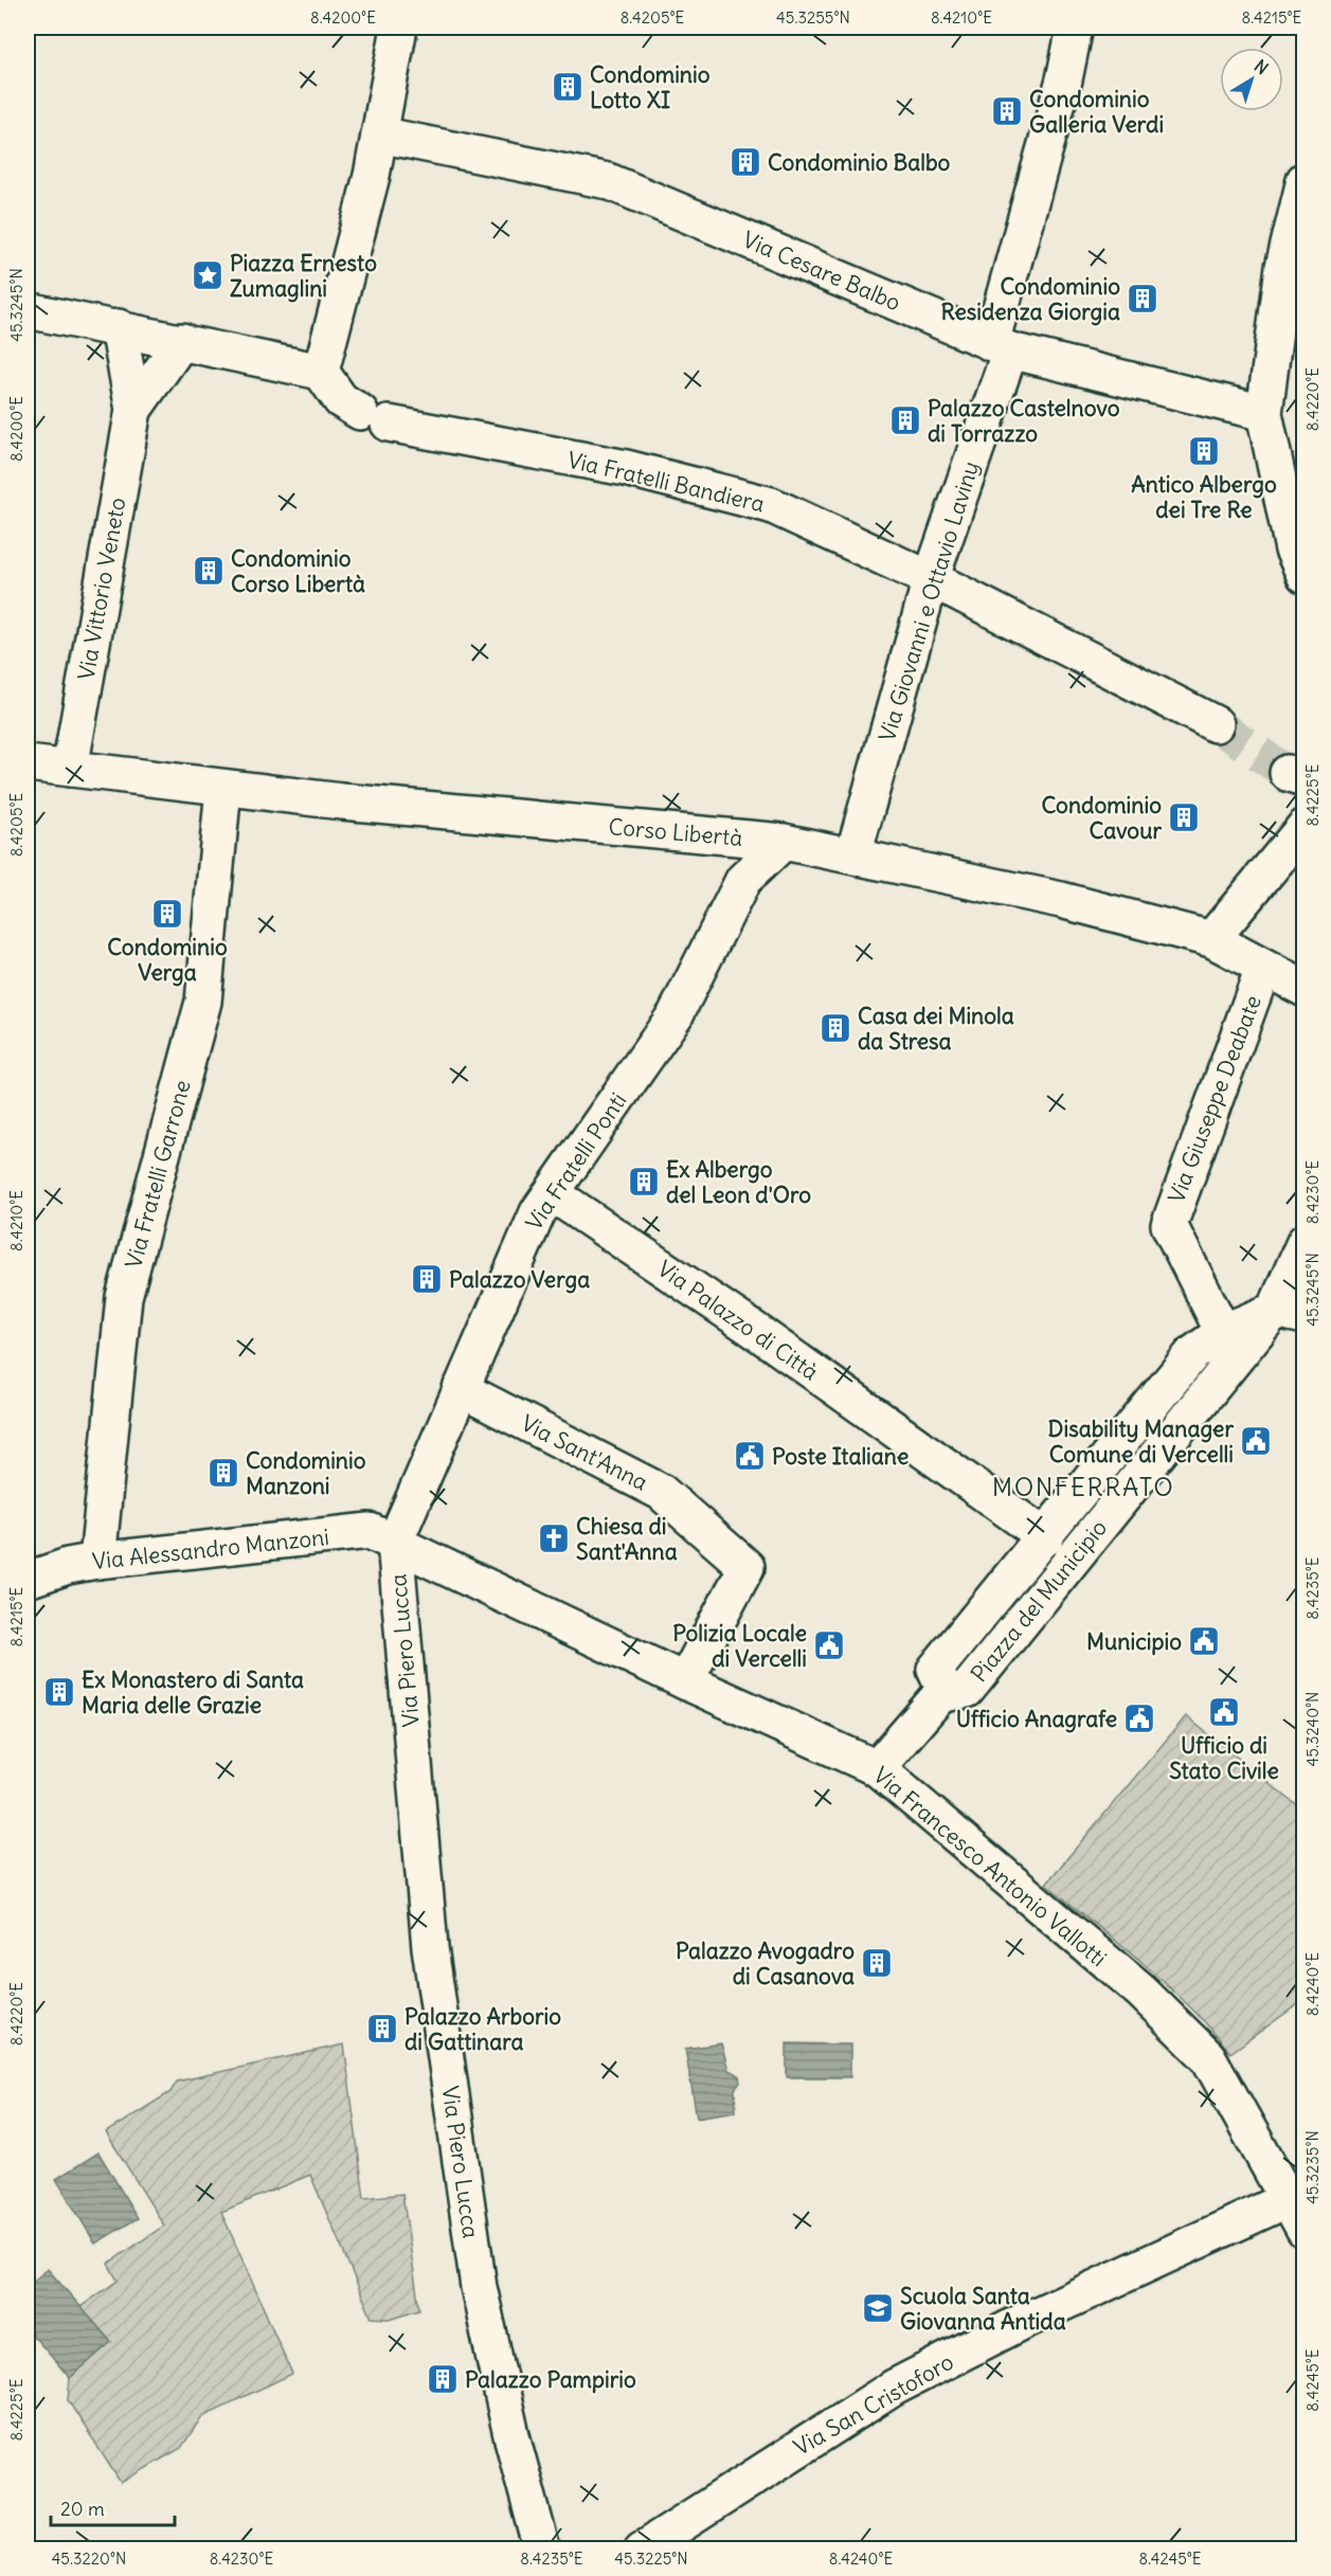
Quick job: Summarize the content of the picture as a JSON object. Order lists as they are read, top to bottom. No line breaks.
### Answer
{"streets":{"street":["Via Cesare Balbo","Via Fratelli Bandiera","Via Vittorio Veneto","Via Giovanni e Ottavio Laviny","Corso Libertà","Via Giuseppe Deabate","Via Fratelli Ponti","Via Fratelli Garrone","Via Palazzo di Città","Via Sant'Anna","Via Alessandro Manzoni","Piazza del Municipio","Via Piero Lucca","Via Francesco Antonio Vallotti","Via San Cristoforo"]},"crossings":[["Via Cesare Balbo","Via Giovanni e Ottavio Laviny"],["Via Fratelli Bandiera","Via Giovanni e Ottavio Laviny"],["Via Vittorio Veneto","Corso Libertà"],["Via Giovanni e Ottavio Laviny","Corso Libertà"],["Corso Libertà","Via Giuseppe Deabate"],["Corso Libertà","Via Fratelli Ponti"],["Corso Libertà","Via Fratelli Garrone"],["Via Giuseppe Deabate","Piazza del Municipio"],["Via Fratelli Ponti","Via Palazzo di Città"],["Via Fratelli Ponti","Via Sant'Anna"],["Via Fratelli Ponti","Via Alessandro Manzoni"],["Via Fratelli Ponti","Via Piero Lucca"],["Via Fratelli Ponti","Via Francesco Antonio Vallotti"],["Via Fratelli Garrone","Via Alessandro Manzoni"],["Via Palazzo di Città","Piazza del Municipio"],["Via Sant'Anna","Via Francesco Antonio Vallotti"],["Via Alessandro Manzoni","Via Piero Lucca"],["Via Alessandro Manzoni","Via Francesco Antonio Vallotti"],["Piazza del Municipio","Via Francesco Antonio Vallotti"],["Via Piero Lucca","Via Francesco Antonio Vallotti"],["Via Francesco Antonio Vallotti","Via San Cristoforo"]],"districts":["MONFERRATO"],"places":{"building":["Condominio Lotto XI","Condominio Galleria Verdi","Condominio Balbo","Condominio Residenza Giorgia","Palazzo Castelnovo di Torrazzo","Antico Albergo dei Tre Re","Condominio Corso Libertà","Condominio Cavour","Condominio Verga","Casa dei Minola da Stresa","Ex Albergo del Leon d'Oro","Palazzo Verga","Condominio Manzoni","Ex Monastero di Santa Maria delle Grazie","Palazzo Avogadro di Casanova","Palazzo Arborio di Gattinara","Palazzo Pampirio"],"place":["Piazza Ernesto Zumaglini"],"public building":["Disability Manager Comune di Vercelli","Poste Italiane","Municipio","Polizia Locale di Vercelli","Ufficio di Stato Civile","Ufficio Anagrafe"],"church":["Chiesa di Sant'Anna"],"school or university":["Scuola Santa Giovanna Antida"]},"scale_bar":"20 m","north":"top right","coordinates":["8.4200°E","8.4205°E","45.3255°N","8.4210°E","8.4215°E","45.3245°N","8.4220°E","8.4225°E","8.4230°E","8.4235°E","45.3240°N","8.4240°E","45.3235°N","8.4245°E","45.3220°N","45.3225°N"]}
